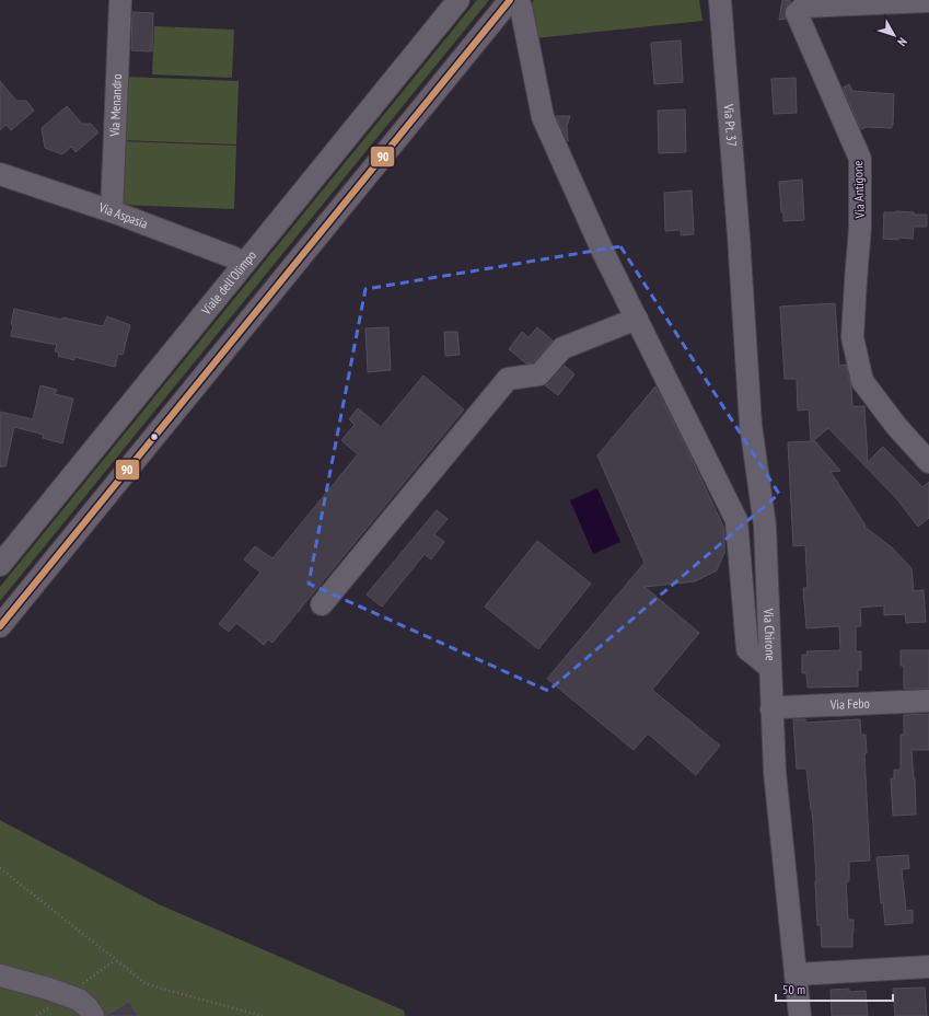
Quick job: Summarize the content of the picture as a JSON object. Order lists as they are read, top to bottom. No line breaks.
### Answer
{"streets":{"street":["Via Menandro","Via Pt. 37","Via Antigone","Via Aspasia","Viale dell'Olimpo","Via Chirone","Via Febo"]},"crossings":[["Via Menandro","Via Aspasia"],["Via Pt. 37","Via Chirone"],["Via Aspasia","Viale dell'Olimpo"],["Via Chirone","Via Febo"]],"lines":["transit line 90"],"scale_bar":"50 m","north":"bottom right"}
